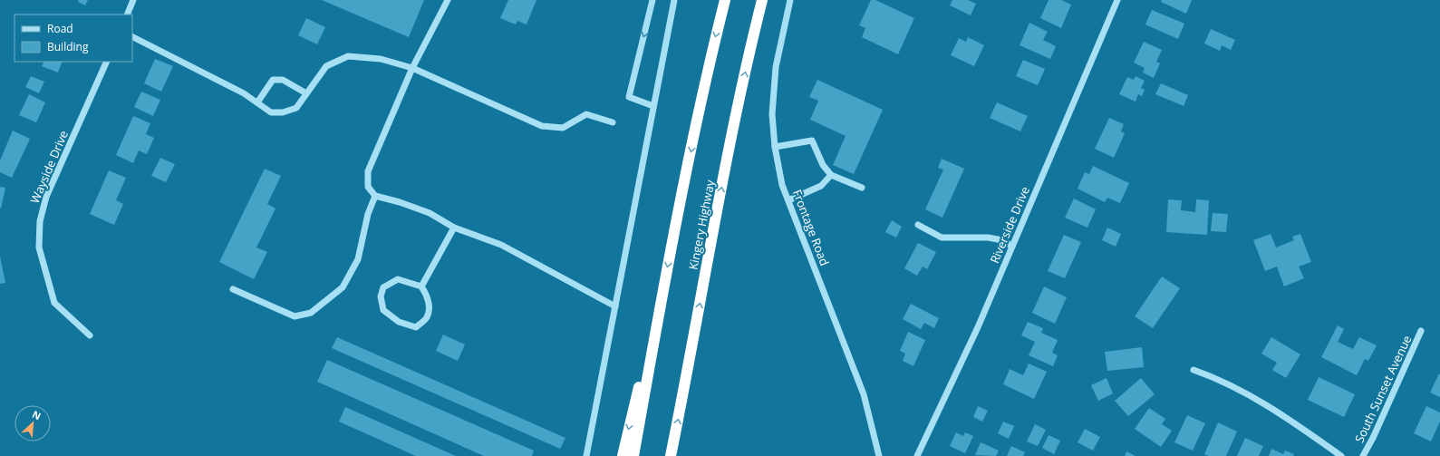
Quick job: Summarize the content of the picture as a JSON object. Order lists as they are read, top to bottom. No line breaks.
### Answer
{"streets":{"highway":["Kingery Highway"],"street":["Wayside Drive","Riverside Drive","Frontage Road","South Sunset Avenue"]},"legend":["Road","Building"],"north":"top right"}
